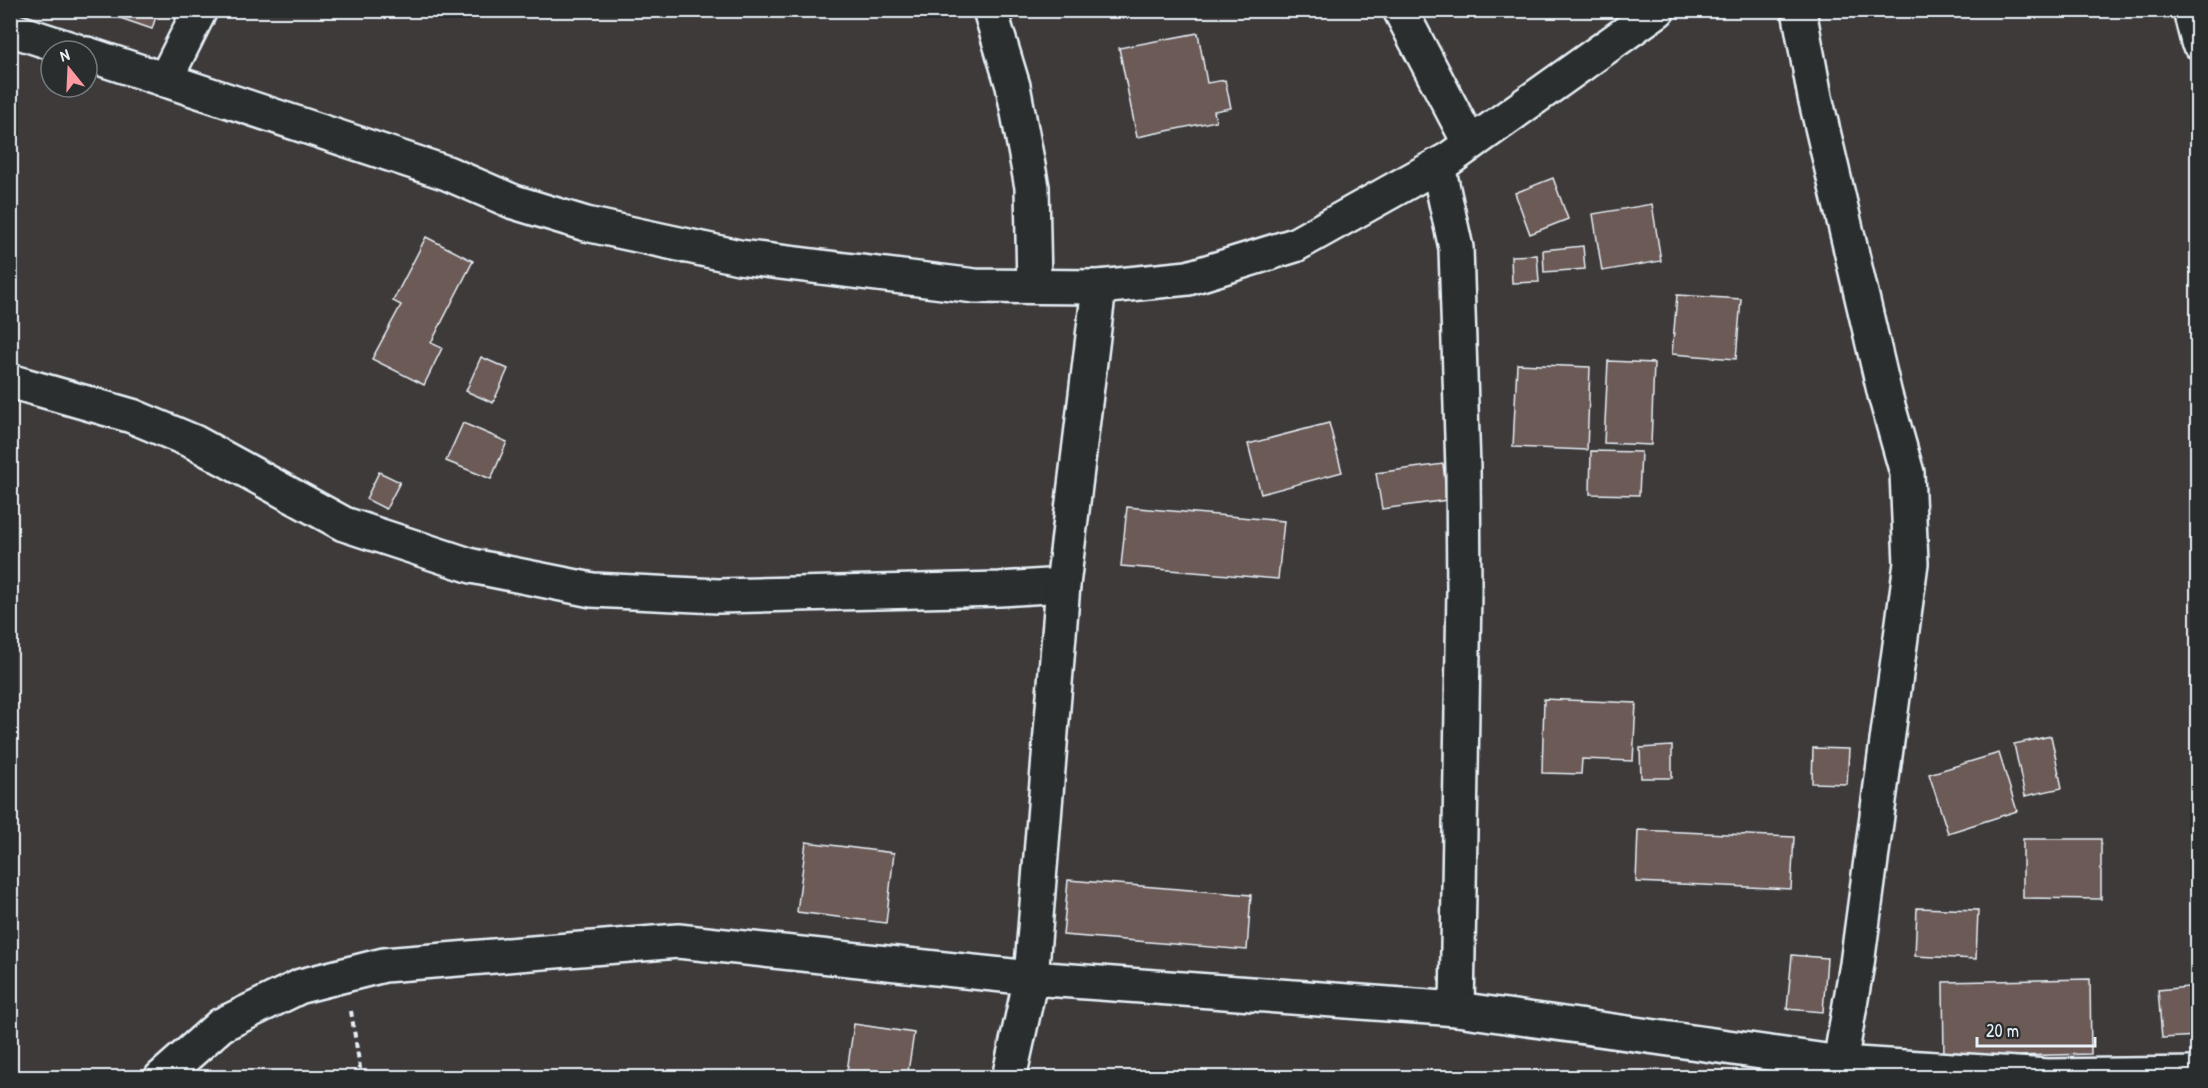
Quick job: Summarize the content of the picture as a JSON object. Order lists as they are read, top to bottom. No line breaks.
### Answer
{"scale_bar":"20 m","north":"top"}
